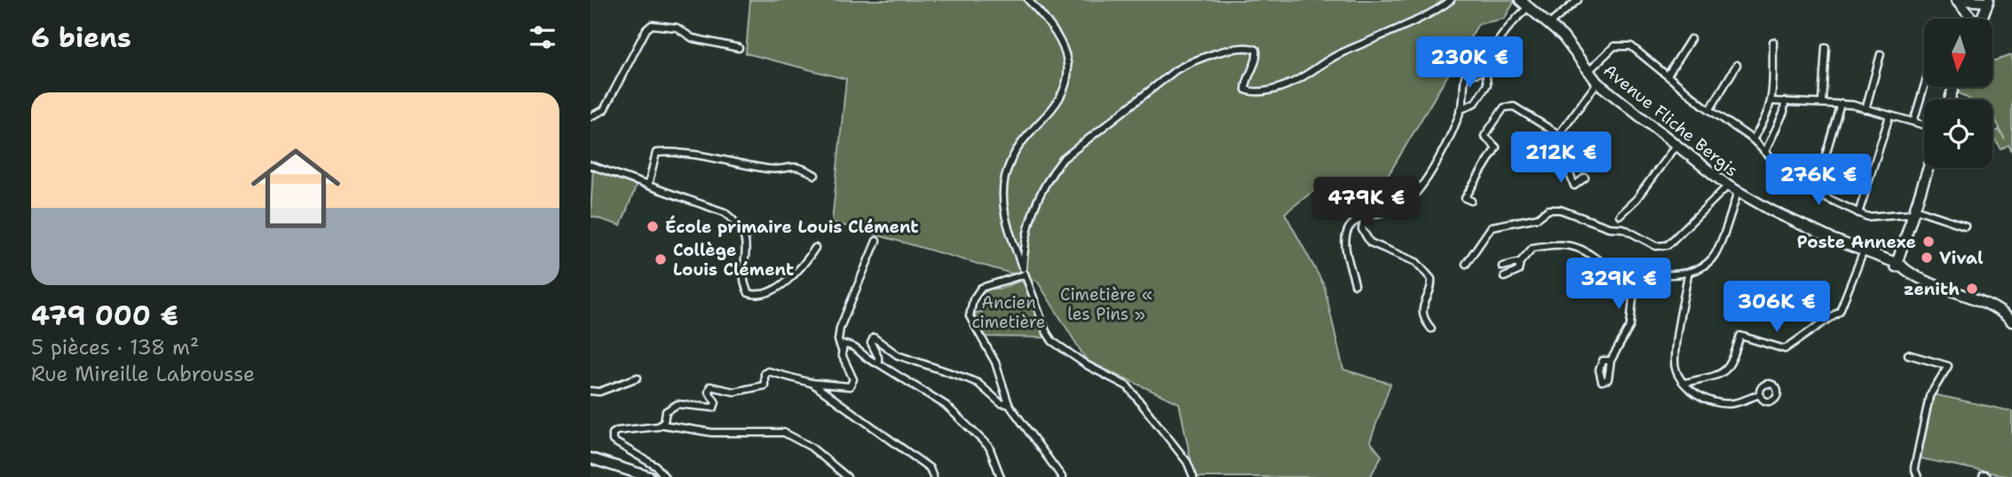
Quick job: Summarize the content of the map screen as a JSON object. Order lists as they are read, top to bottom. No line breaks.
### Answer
{"streets":{"street":["Avenue Fliche Bergis"]},"parks":["Cimetière « les Pins »","Ancien cimetière"],"places":["École primaire Louis Clément","Poste Annexe","Vival","Collège Louis Clément","zenith"],"north":"bottom","page":{"heading":"6 biens","price":["230K €","212K €","276K €","479K €","329K €","306K €"],"list":[{"name":"479 000 €","note":"5 pièces · 138 m² · Rue Mireille Labrousse"}]}}
